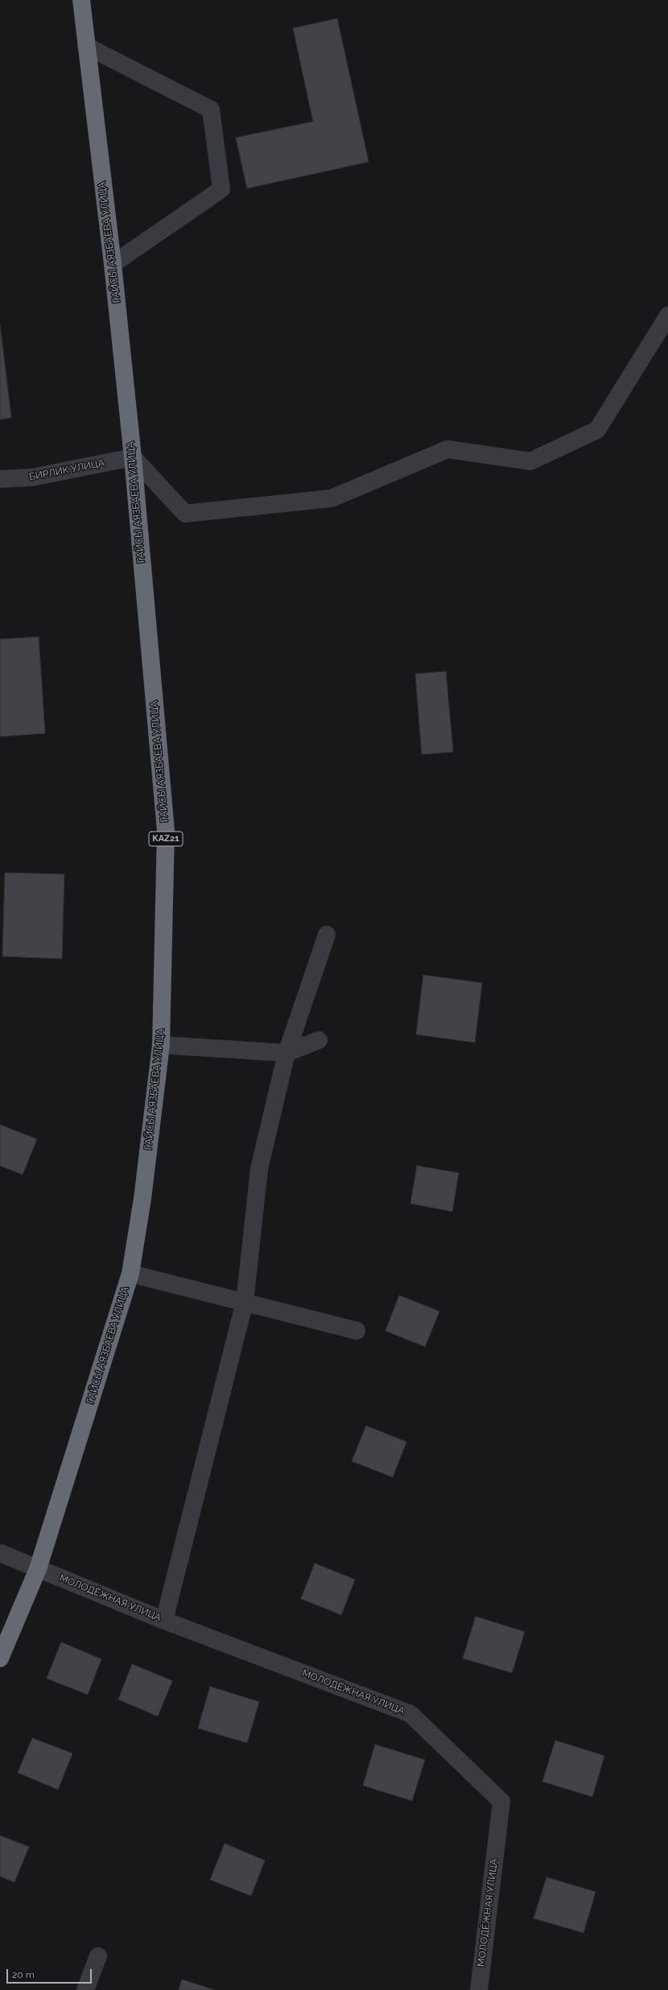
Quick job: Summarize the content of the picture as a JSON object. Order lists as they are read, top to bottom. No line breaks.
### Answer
{"streets":{"highway":["ГАЙСЫ АЯЗБАЕВА УЛИЦА","KAZ21"],"street":["БИРЛИК УЛИЦА","МОЛОДЁЖНАЯ УЛИЦА"]},"crossings":[["ГАЙСЫ АЯЗБАЕВА УЛИЦА","БИРЛИК УЛИЦА"],["ГАЙСЫ АЯЗБАЕВА УЛИЦА","МОЛОДЁЖНАЯ УЛИЦА"]],"scale_bar":"20 m"}
